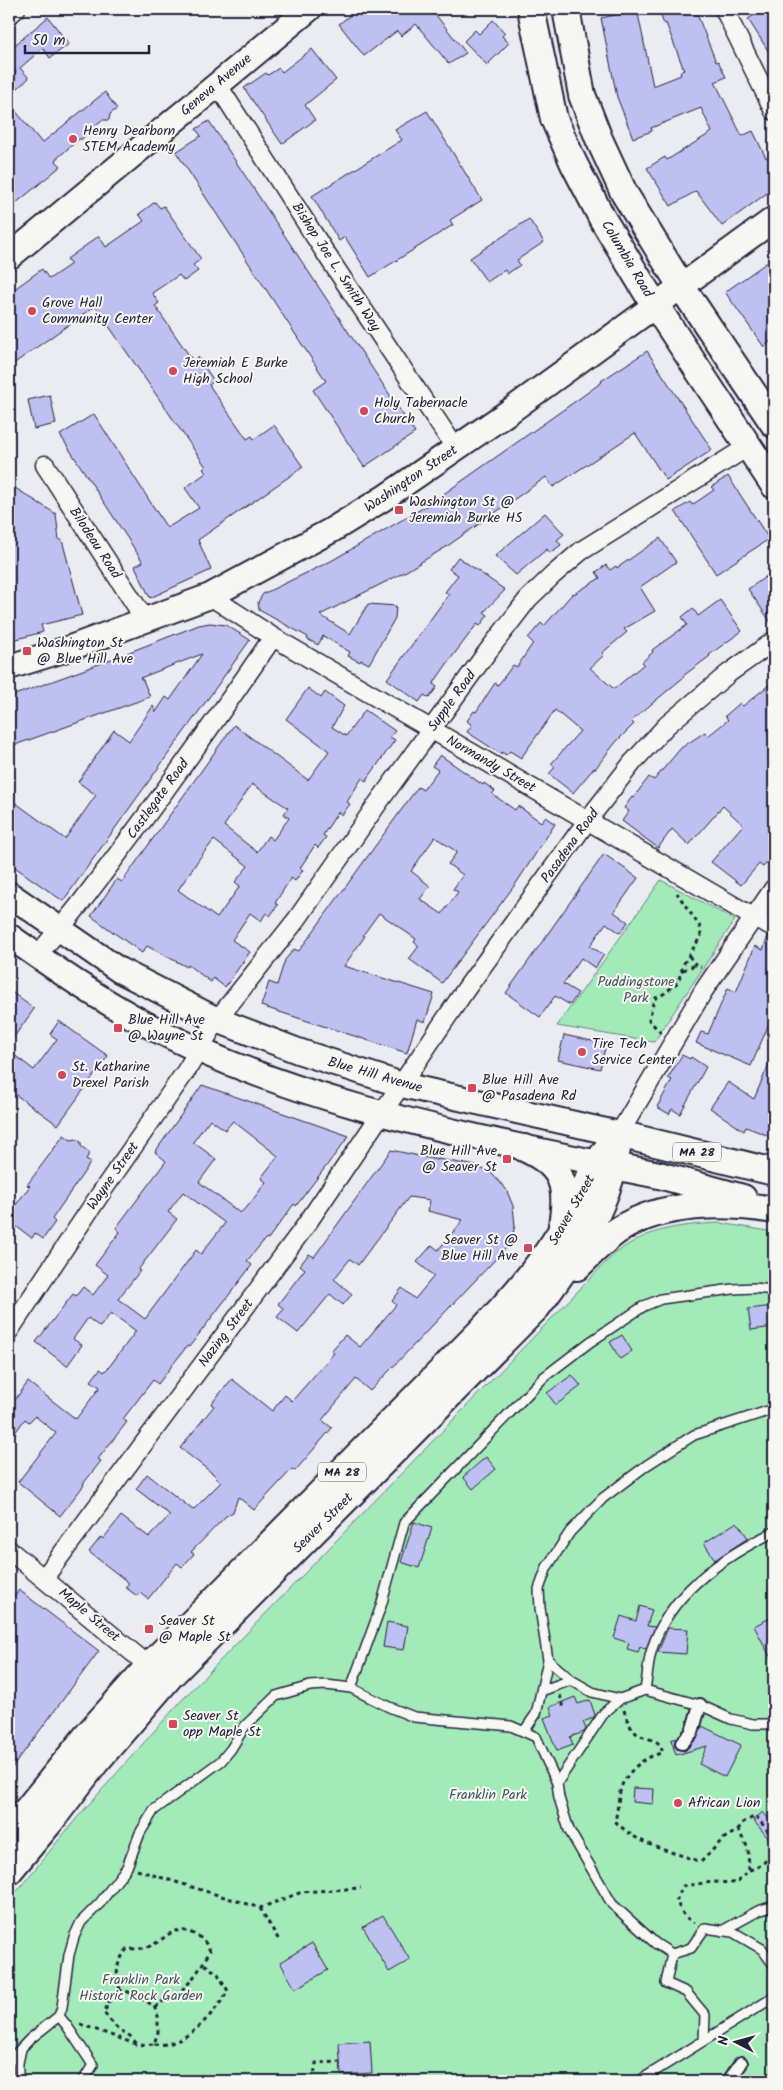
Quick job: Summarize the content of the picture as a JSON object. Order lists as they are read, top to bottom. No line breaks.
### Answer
{"streets":{"main road":["Geneva Avenue","Columbia Road","Washington Street","Blue Hill Avenue","MA 28","Seaver Street"],"street":["Bishop Joe L. Smith Way","Bilodeau Road","Supple Road","Normandy Street","Castlegate Road","Pasadena Road","Wayne Street","Nazing Street","Maple Street"]},"crossings":[["Geneva Avenue","Bishop Joe L. Smith Way"],["Columbia Road","Washington Street"],["Columbia Road","Supple Road"],["Bishop Joe L. Smith Way","Washington Street"],["Washington Street","Bilodeau Road"],["Washington Street","Normandy Street"],["Supple Road","Normandy Street"],["Supple Road","Blue Hill Avenue"],["Supple Road","Wayne Street"],["Normandy Street","Castlegate Road"],["Normandy Street","Pasadena Road"],["Normandy Street","Seaver Street"],["Castlegate Road","Blue Hill Avenue"],["Pasadena Road","Blue Hill Avenue"],["Pasadena Road","Nazing Street"],["Blue Hill Avenue","Wayne Street"],["Blue Hill Avenue","Seaver Street"],["Blue Hill Avenue","Nazing Street"],["MA 28","Seaver Street"],["Seaver Street","Maple Street"],["Nazing Street","Maple Street"]],"parks":["Puddingstone Park","Franklin Park","Franklin Park Historic Rock Garden"],"places":{"other":["Henry Dearborn STEM Academy","Grove Hall Community Center","Jeremiah E Burke High School","Holy Tabernacle Church","Tire Tech Service Center","St. Katharine Drexel Parish","African Lion"],"transit":["Washington St @ Jeremiah Burke HS","Washington St @ Blue Hill Ave","Blue Hill Ave @ Wayne St","Blue Hill Ave @ Pasadena Rd","Blue Hill Ave @ Seaver St","Seaver St @ Blue Hill Ave","Seaver St @ Maple St","Seaver St opp Maple St"]},"scale_bar":"50 m","north":"left"}
